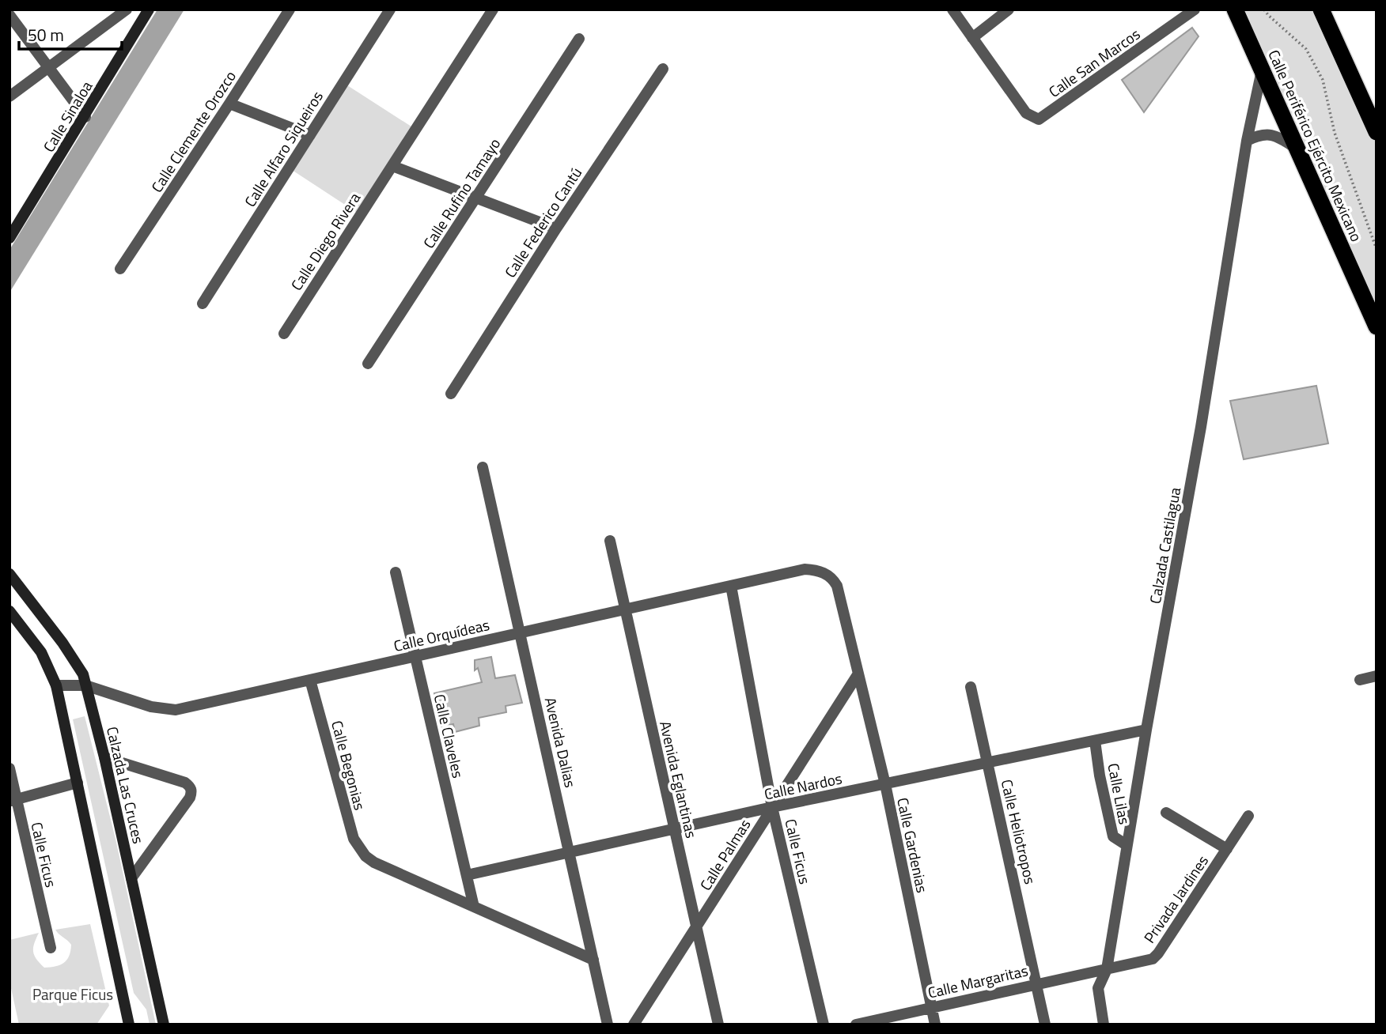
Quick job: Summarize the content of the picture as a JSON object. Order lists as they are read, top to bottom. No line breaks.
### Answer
{"streets":{"highway":["Calle Periférico Ejército Mexicano"],"street":["Calle San Marcos","Calle Sinaloa","Calle Clemente Orozco","Calle Alfaro Siqueiros","Calle Rufino Tamayo","Calle Federico Cantú","Calle Diego Rivera","Calzada Castilagua","Calle Orquídeas","Calle Claveles","Avenida Dalias","Calle Begonias","Avenida Eglantinas","Calzada Las Cruces","Calle Nardos","Calle Lilas","Calle Heliotropos","Calle Gardenias","Calle Ficus","Calle Palmas","Privada Jardines","Calle Margaritas"]},"crossings":[["Calle Periférico Ejército Mexicano","Calzada Castilagua"],["Calzada Castilagua","Calle Nardos"],["Calzada Castilagua","Calle Lilas"],["Calzada Castilagua","Privada Jardines"],["Calzada Castilagua","Calle Margaritas"],["Calle Orquídeas","Calle Claveles"],["Calle Orquídeas","Avenida Dalias"],["Calle Orquídeas","Calle Begonias"],["Calle Orquídeas","Avenida Eglantinas"],["Calle Orquídeas","Calzada Las Cruces"],["Calle Orquídeas","Calle Gardenias"],["Calle Orquídeas","Calle Ficus"],["Calle Claveles","Calle Begonias"],["Calle Claveles","Calle Nardos"],["Avenida Dalias","Calle Nardos"],["Avenida Eglantinas","Calle Nardos"],["Avenida Eglantinas","Calle Palmas"],["Calle Nardos","Calle Lilas"],["Calle Nardos","Calle Heliotropos"],["Calle Nardos","Calle Gardenias"],["Calle Nardos","Calle Ficus"],["Calle Nardos","Calle Palmas"],["Calle Heliotropos","Calle Margaritas"],["Calle Gardenias","Calle Palmas"],["Calle Gardenias","Calle Margaritas"],["Calle Ficus","Calle Palmas"],["Privada Jardines","Calle Margaritas"]],"parks":["Parque Ficus"],"scale_bar":"50 m"}
